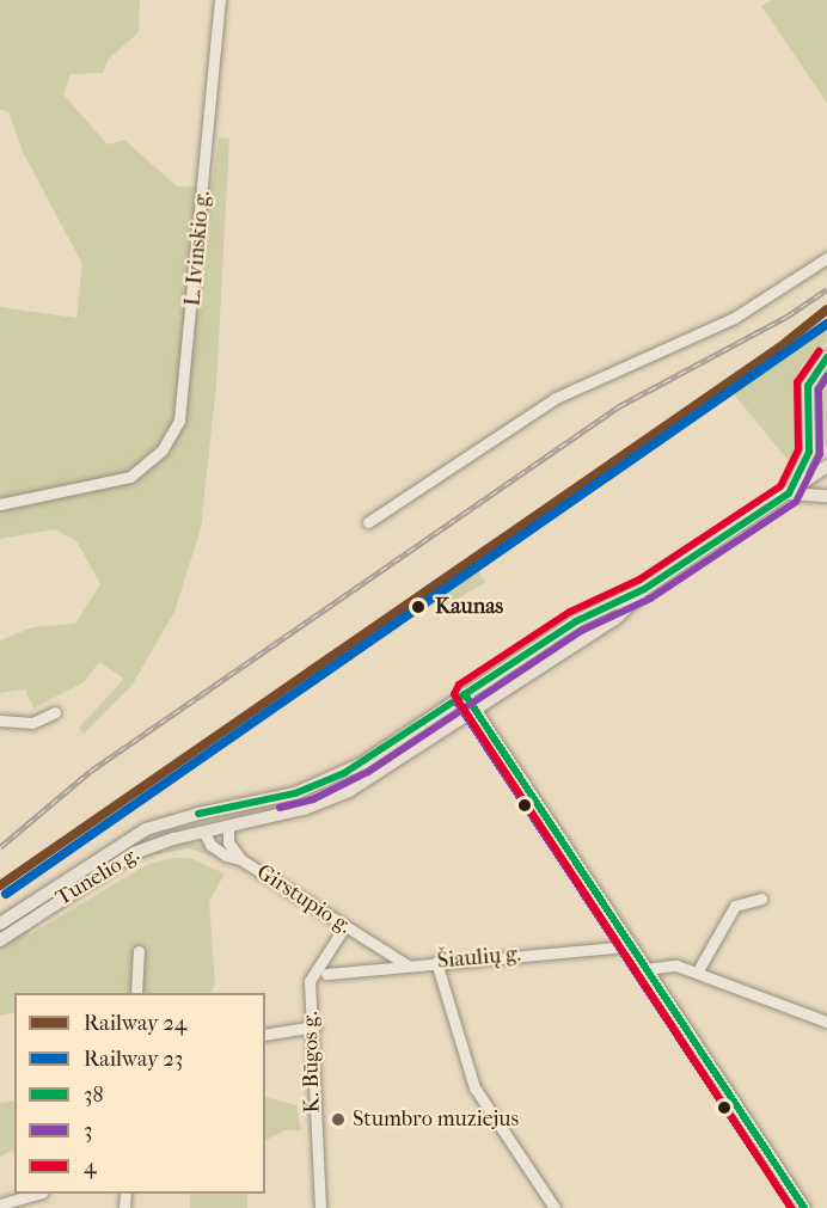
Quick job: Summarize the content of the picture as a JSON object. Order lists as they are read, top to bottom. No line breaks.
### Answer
{"streets":{"main road":["Tunelio g."],"street":["L. Ivinskio g.","Girstupio g.","Šiaulių g.","K. Būgos g."]},"crossings":[["Tunelio g.","Girstupio g."],["Girstupio g.","Šiaulių g."],["Girstupio g.","K. Būgos g."]],"places":["Kaunas","Stumbro muziejus"],"lines":["rail line 24","rail line 23","transit line 4","transit line 38","transit line 3"],"legend":["Railway 24","Railway 23","38","3","4"]}
